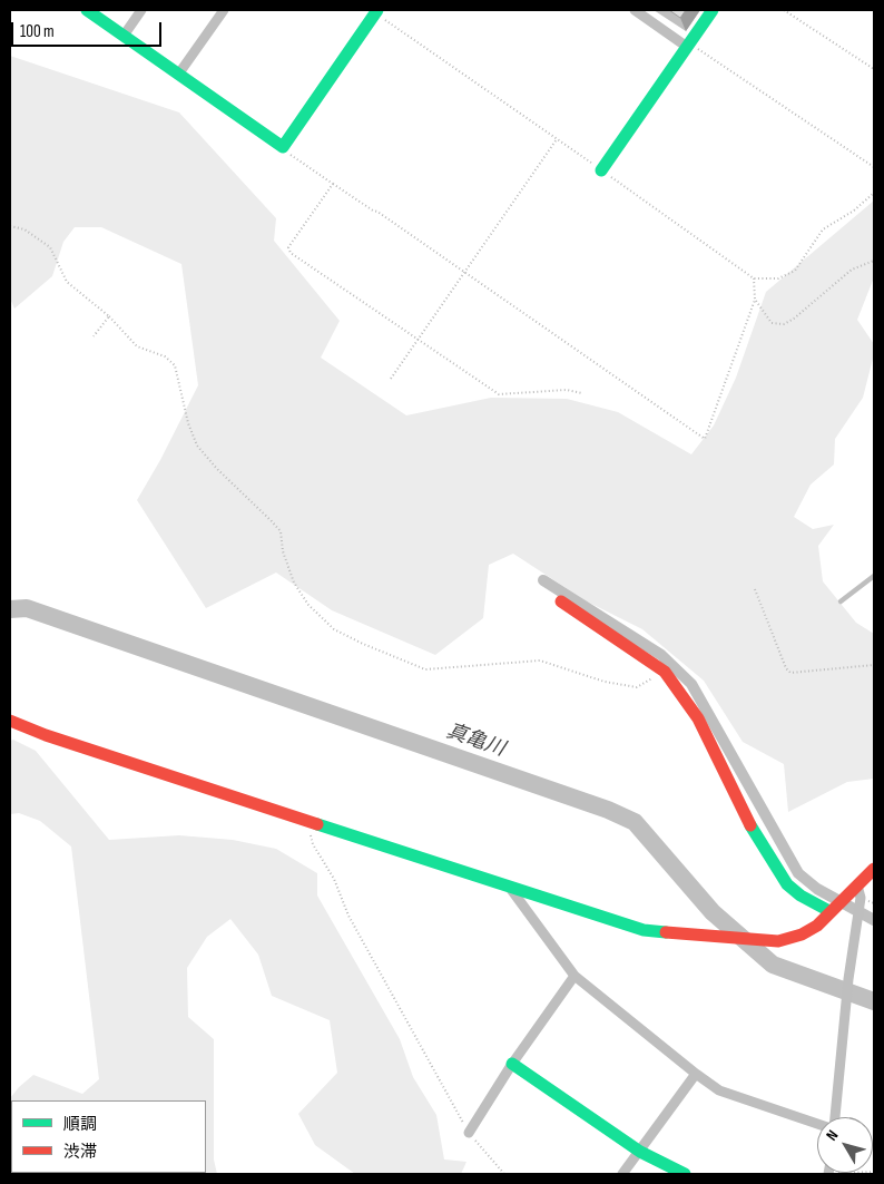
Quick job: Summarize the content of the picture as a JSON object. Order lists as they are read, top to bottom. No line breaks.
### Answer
{"water":["真亀川"],"legend":["順調","渋滞"],"scale_bar":"100 m","north":"top left"}
